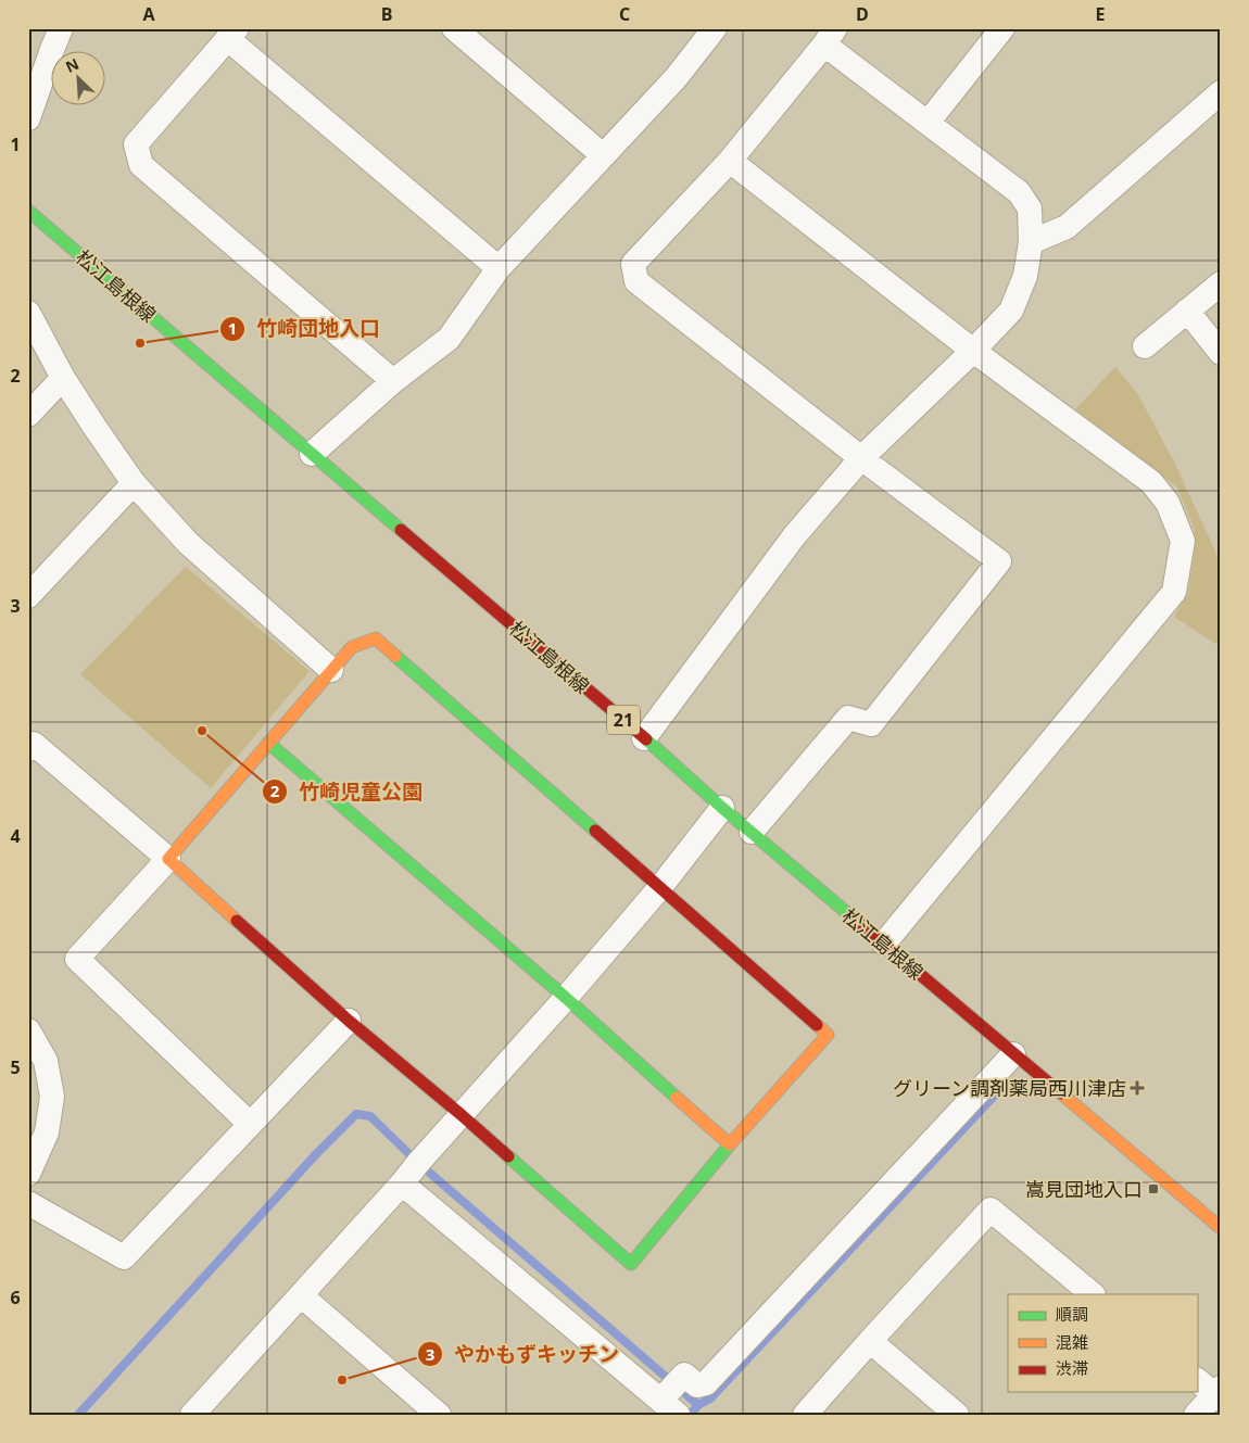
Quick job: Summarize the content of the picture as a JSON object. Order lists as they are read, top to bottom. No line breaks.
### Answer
{"streets":{"street":["松江島根線","21"]},"places":{"other":["竹崎団地入口","竹崎児童公園","やかもずキッチン"],"health":["グリーン調剤薬局西川津店"],"transit":["嵩見団地入口"]},"legend":["順調","混雑","渋滞"],"north":"top left","grid":{"columns":["A","B","C","D","E"],"rows":["1","2","3","4","5","6"]}}
